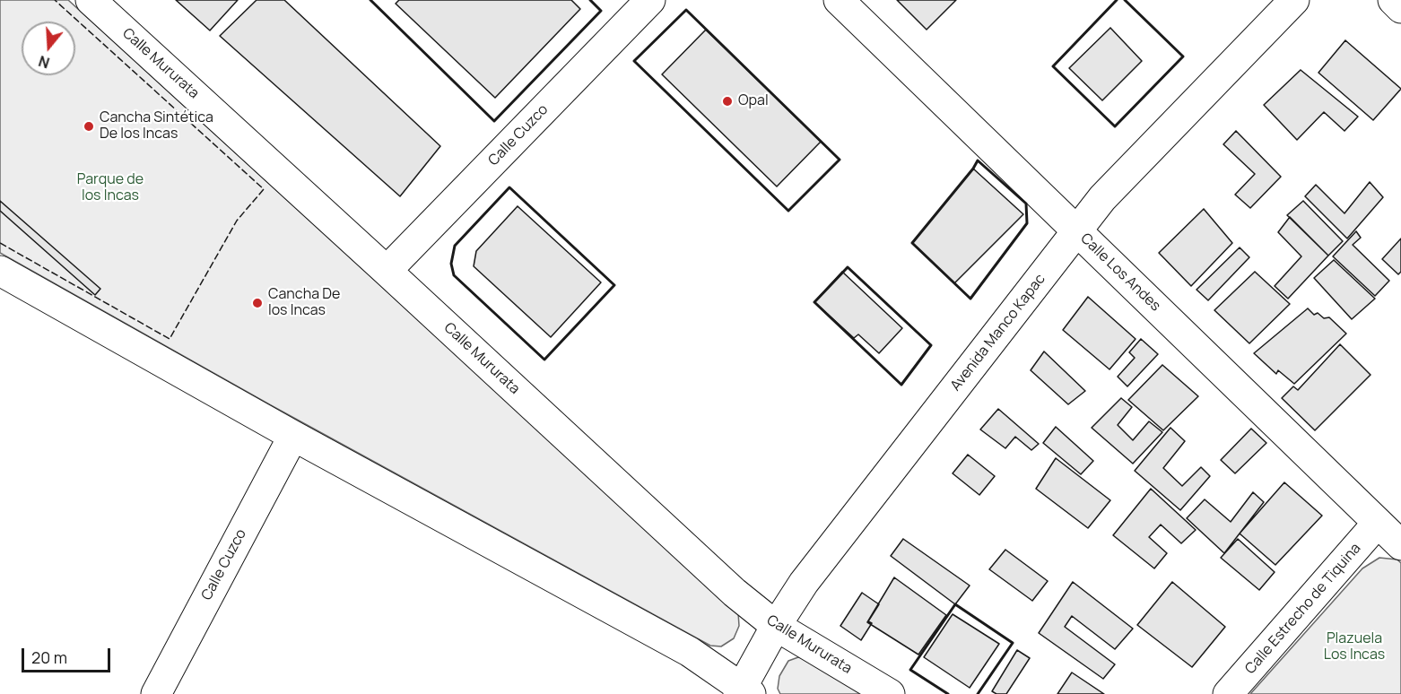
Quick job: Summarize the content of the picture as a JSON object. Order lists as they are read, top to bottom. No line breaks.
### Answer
{"streets":{"street":["Calle Mururata","Calle Cuzco","Calle Los Andes","Avenida Manco Kapac","Calle Estrecho de Tiquina"]},"crossings":[["Calle Mururata","Calle Cuzco"],["Calle Mururata","Avenida Manco Kapac"],["Calle Los Andes","Avenida Manco Kapac"],["Calle Los Andes","Calle Estrecho de Tiquina"]],"parks":["Parque de los Incas","Plazuela Los Incas"],"places":["Opal","Cancha Sintética De los Incas","Cancha De los Incas"],"scale_bar":"20 m","north":"bottom"}
